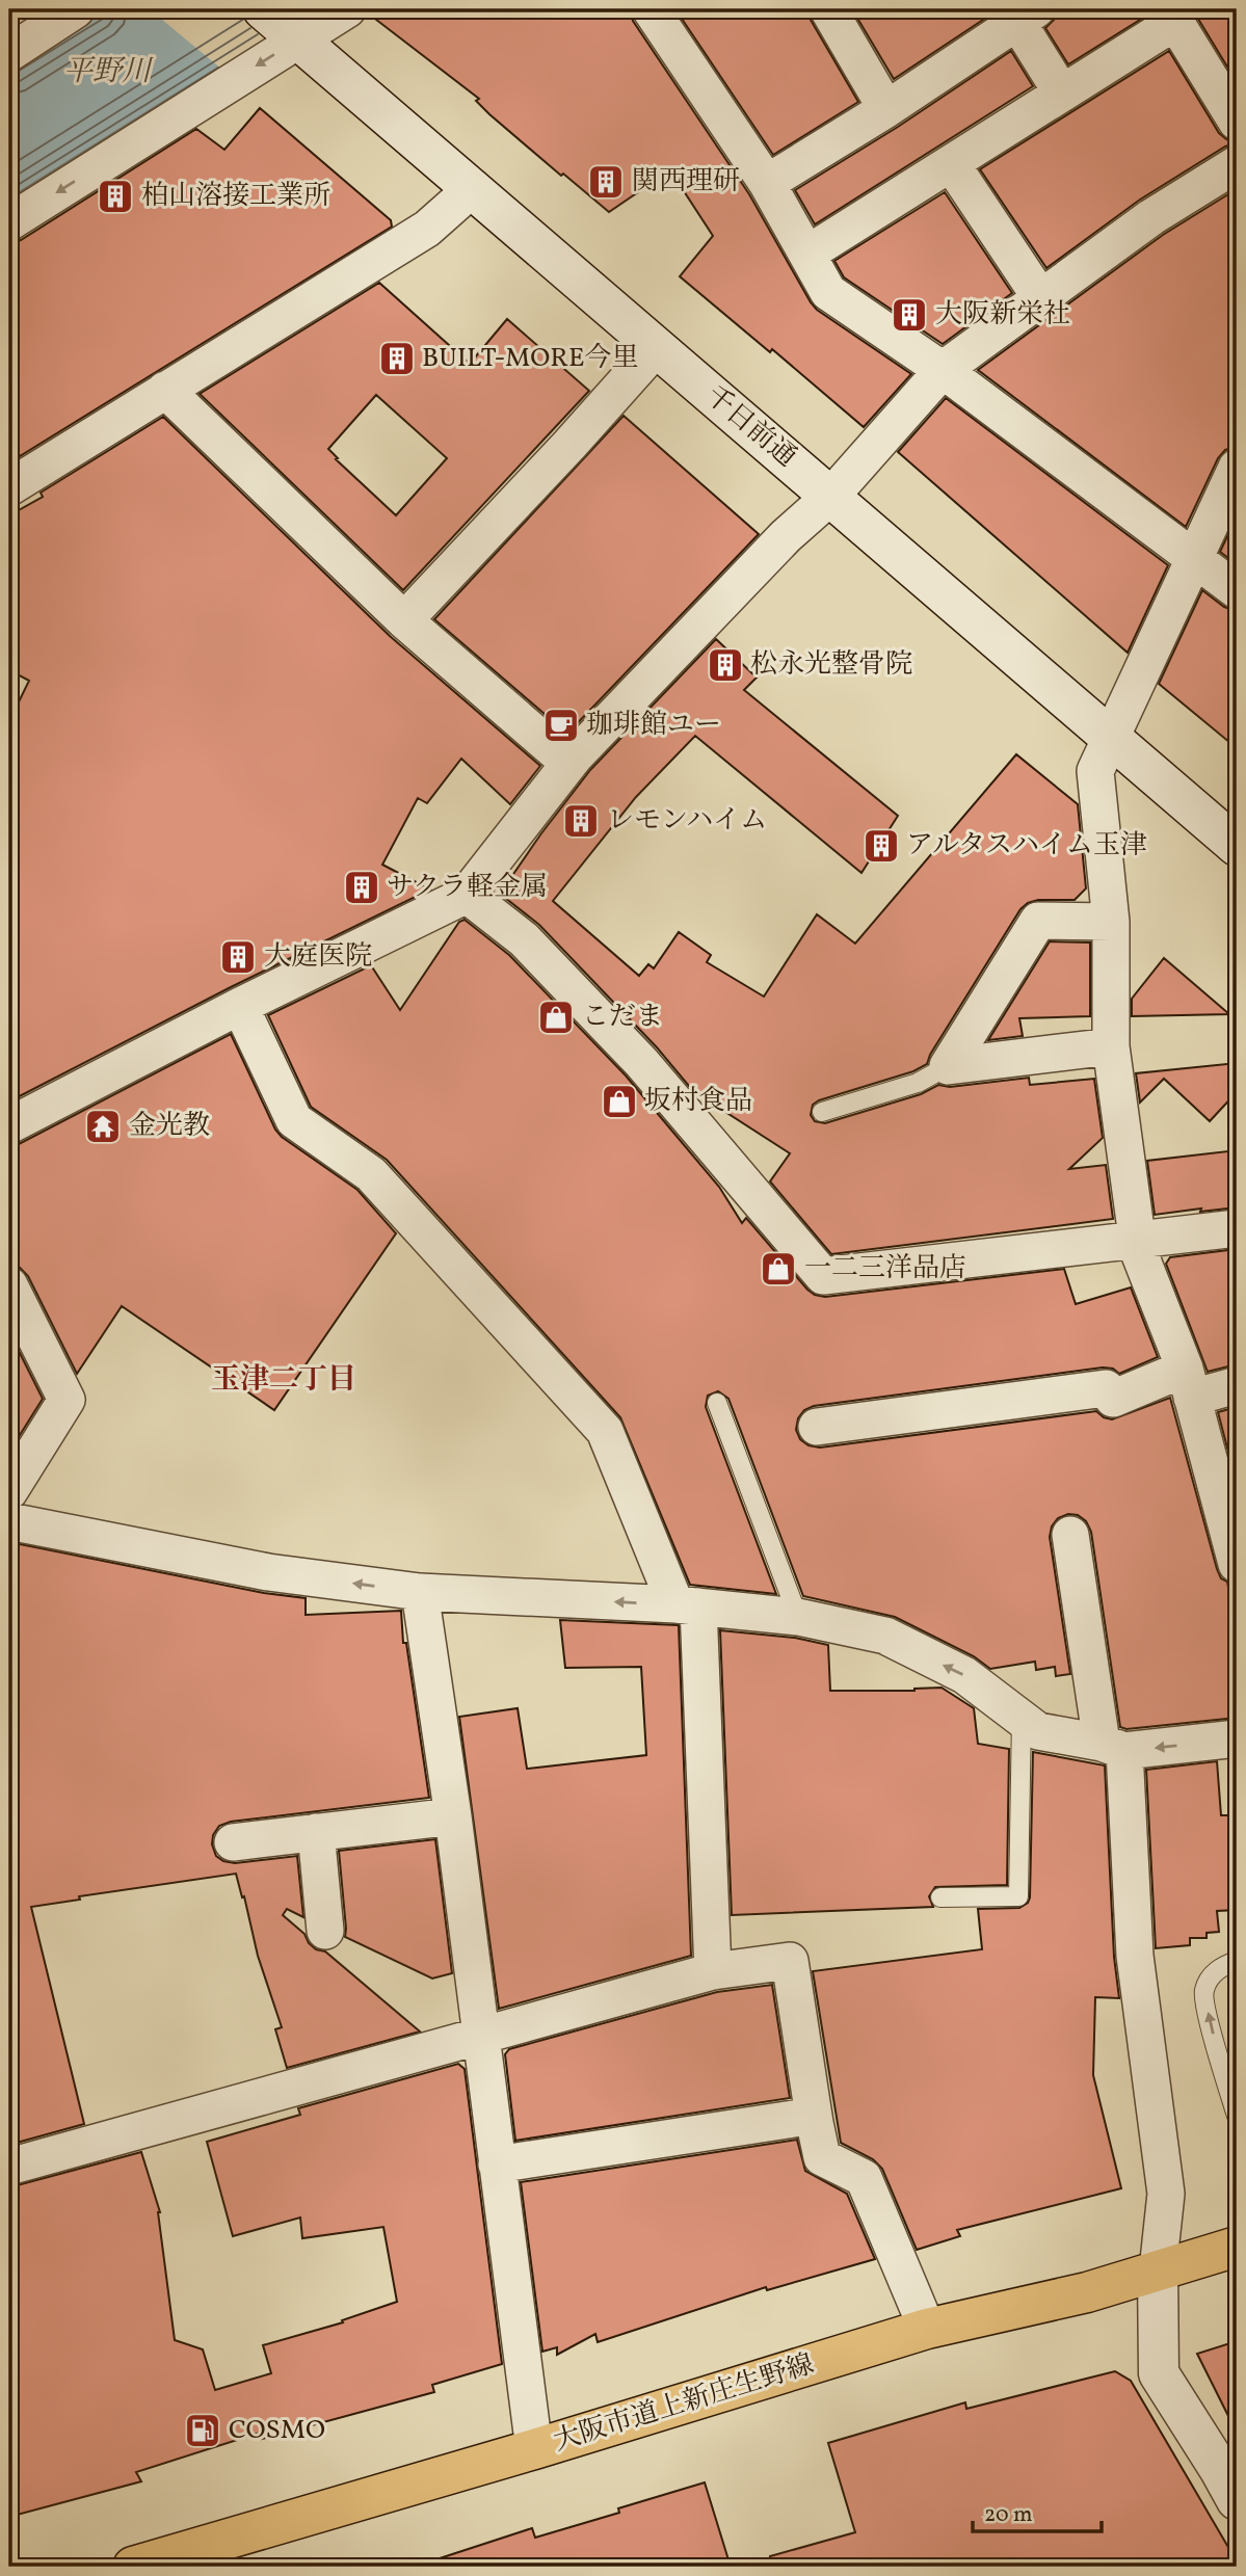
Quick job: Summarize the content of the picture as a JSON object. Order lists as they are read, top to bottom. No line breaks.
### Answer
{"streets":{"main road":["千日前通","大阪市道上新庄生野線"]},"districts":["玉津二丁目"],"water":["平野川"],"places":{"building":["関西理研","柏山溶接工業所","大阪新栄社","BUILT-MORE今里","松永光整骨院","レモンハイム","アルタスハイム玉津","サクラ軽金属","大庭医院"],"cafe":["珈琲館ユー"],"shop":["こだま","坂村食品","一二三洋品店"],"temple":["金光教"],"fuel station":["COSMO"]},"scale_bar":"20 m"}
